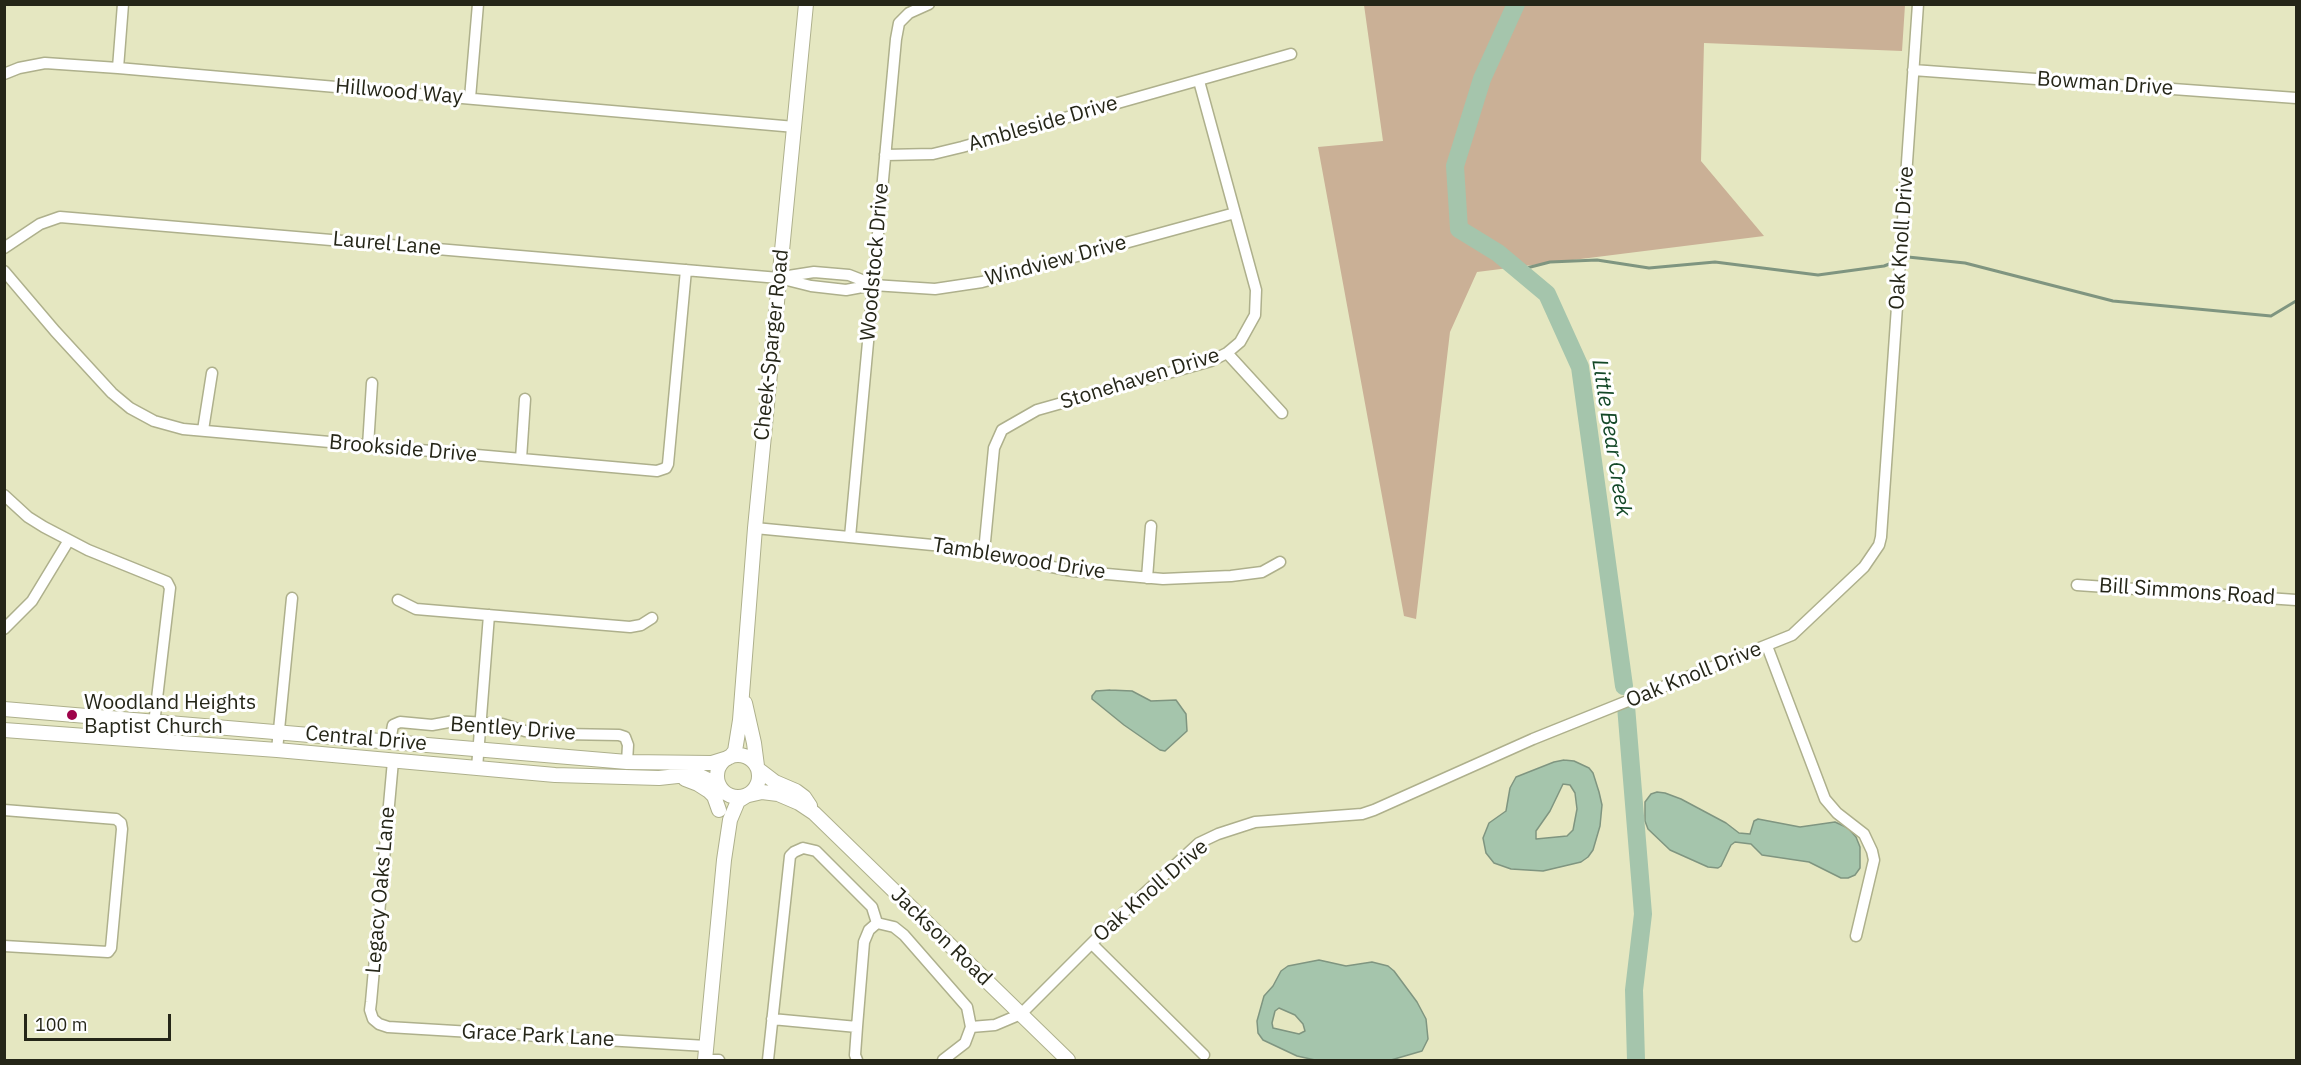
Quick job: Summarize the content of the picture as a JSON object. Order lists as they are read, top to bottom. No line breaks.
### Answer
{"streets":{"main road":["Cheek-Sparger Road","Central Drive","Jackson Road"],"street":["Bowman Drive","Hillwood Way","Ambleside Drive","Oak Knoll Drive","Laurel Lane","Windview Drive","Woodstock Drive","Stonehaven Drive","Brookside Drive","Tamblewood Drive","Bill Simmons Road","Bentley Drive","Legacy Oaks Lane","Grace Park Lane"]},"crossings":[["Bowman Drive","Oak Knoll Drive"],["Hillwood Way","Cheek-Sparger Road"],["Ambleside Drive","Woodstock Drive"],["Ambleside Drive","Stonehaven Drive"],["Oak Knoll Drive","Jackson Road"],["Laurel Lane","Windview Drive"],["Laurel Lane","Cheek-Sparger Road"],["Laurel Lane","Brookside Drive"],["Windview Drive","Woodstock Drive"],["Windview Drive","Cheek-Sparger Road"],["Windview Drive","Stonehaven Drive"],["Woodstock Drive","Tamblewood Drive"],["Cheek-Sparger Road","Tamblewood Drive"],["Cheek-Sparger Road","Central Drive"],["Cheek-Sparger Road","Jackson Road"],["Stonehaven Drive","Tamblewood Drive"],["Bentley Drive","Central Drive"],["Central Drive","Legacy Oaks Lane"],["Central Drive","Jackson Road"],["Legacy Oaks Lane","Grace Park Lane"]],"water":["Little Bear Creek"],"places":["Woodland Heights Baptist Church"],"scale_bar":"100 m"}
